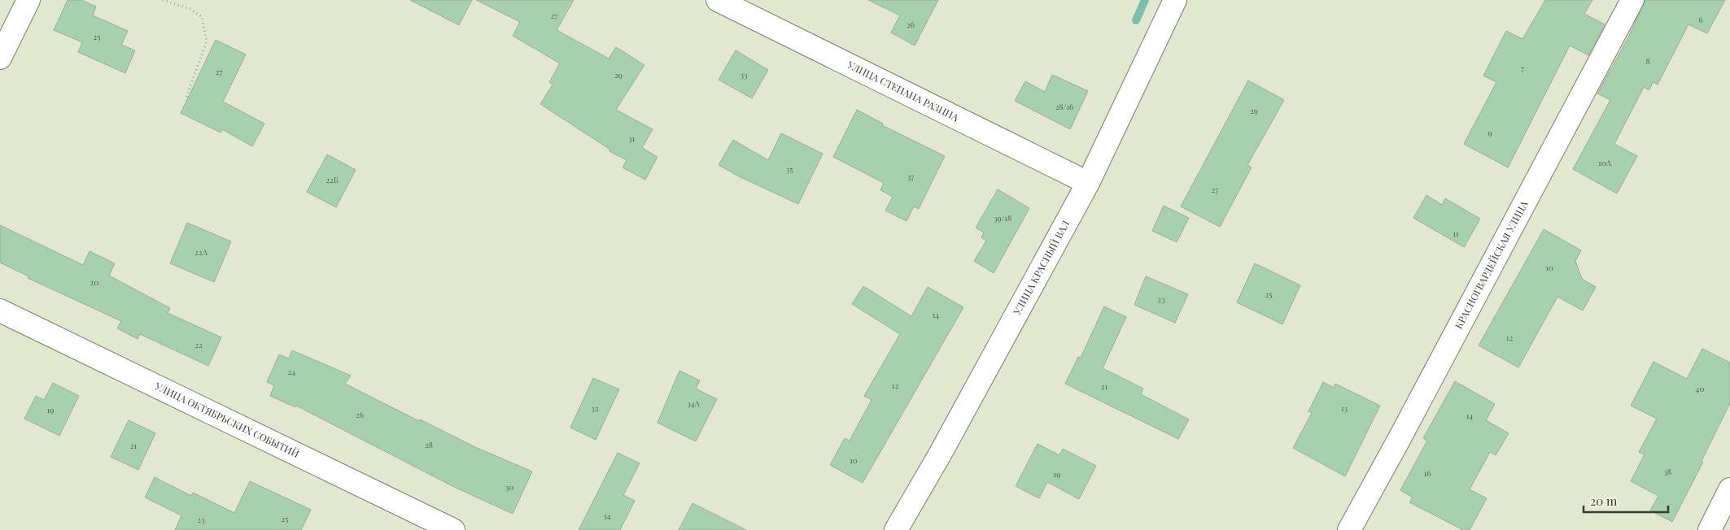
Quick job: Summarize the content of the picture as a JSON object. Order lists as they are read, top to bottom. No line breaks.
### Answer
{"streets":{"street":["УЛИЦА СТЕПАНА РАЗИНА","КРАСНОГВАРДЕЙСКАЯ УЛИЦА","УЛИЦА КРАСНЫЙ ВАЛ","УЛИЦА ОКТЯБРЬСКИХ СОБЫТИЙ"]},"crossings":[["УЛИЦА СТЕПАНА РАЗИНА","УЛИЦА КРАСНЫЙ ВАЛ"]],"house_numbers":["27","6","26","25","8","7","27","29","33","28/16","29","9","31","10А","35","37","22Б","27","39/18","11","22А","10","20","25","23","14","12","22","24","12","21","40","34А","32","13","19","26","14","28","21","10","38","16","19","30","34","25","23"],"scale_bar":"20 m"}
